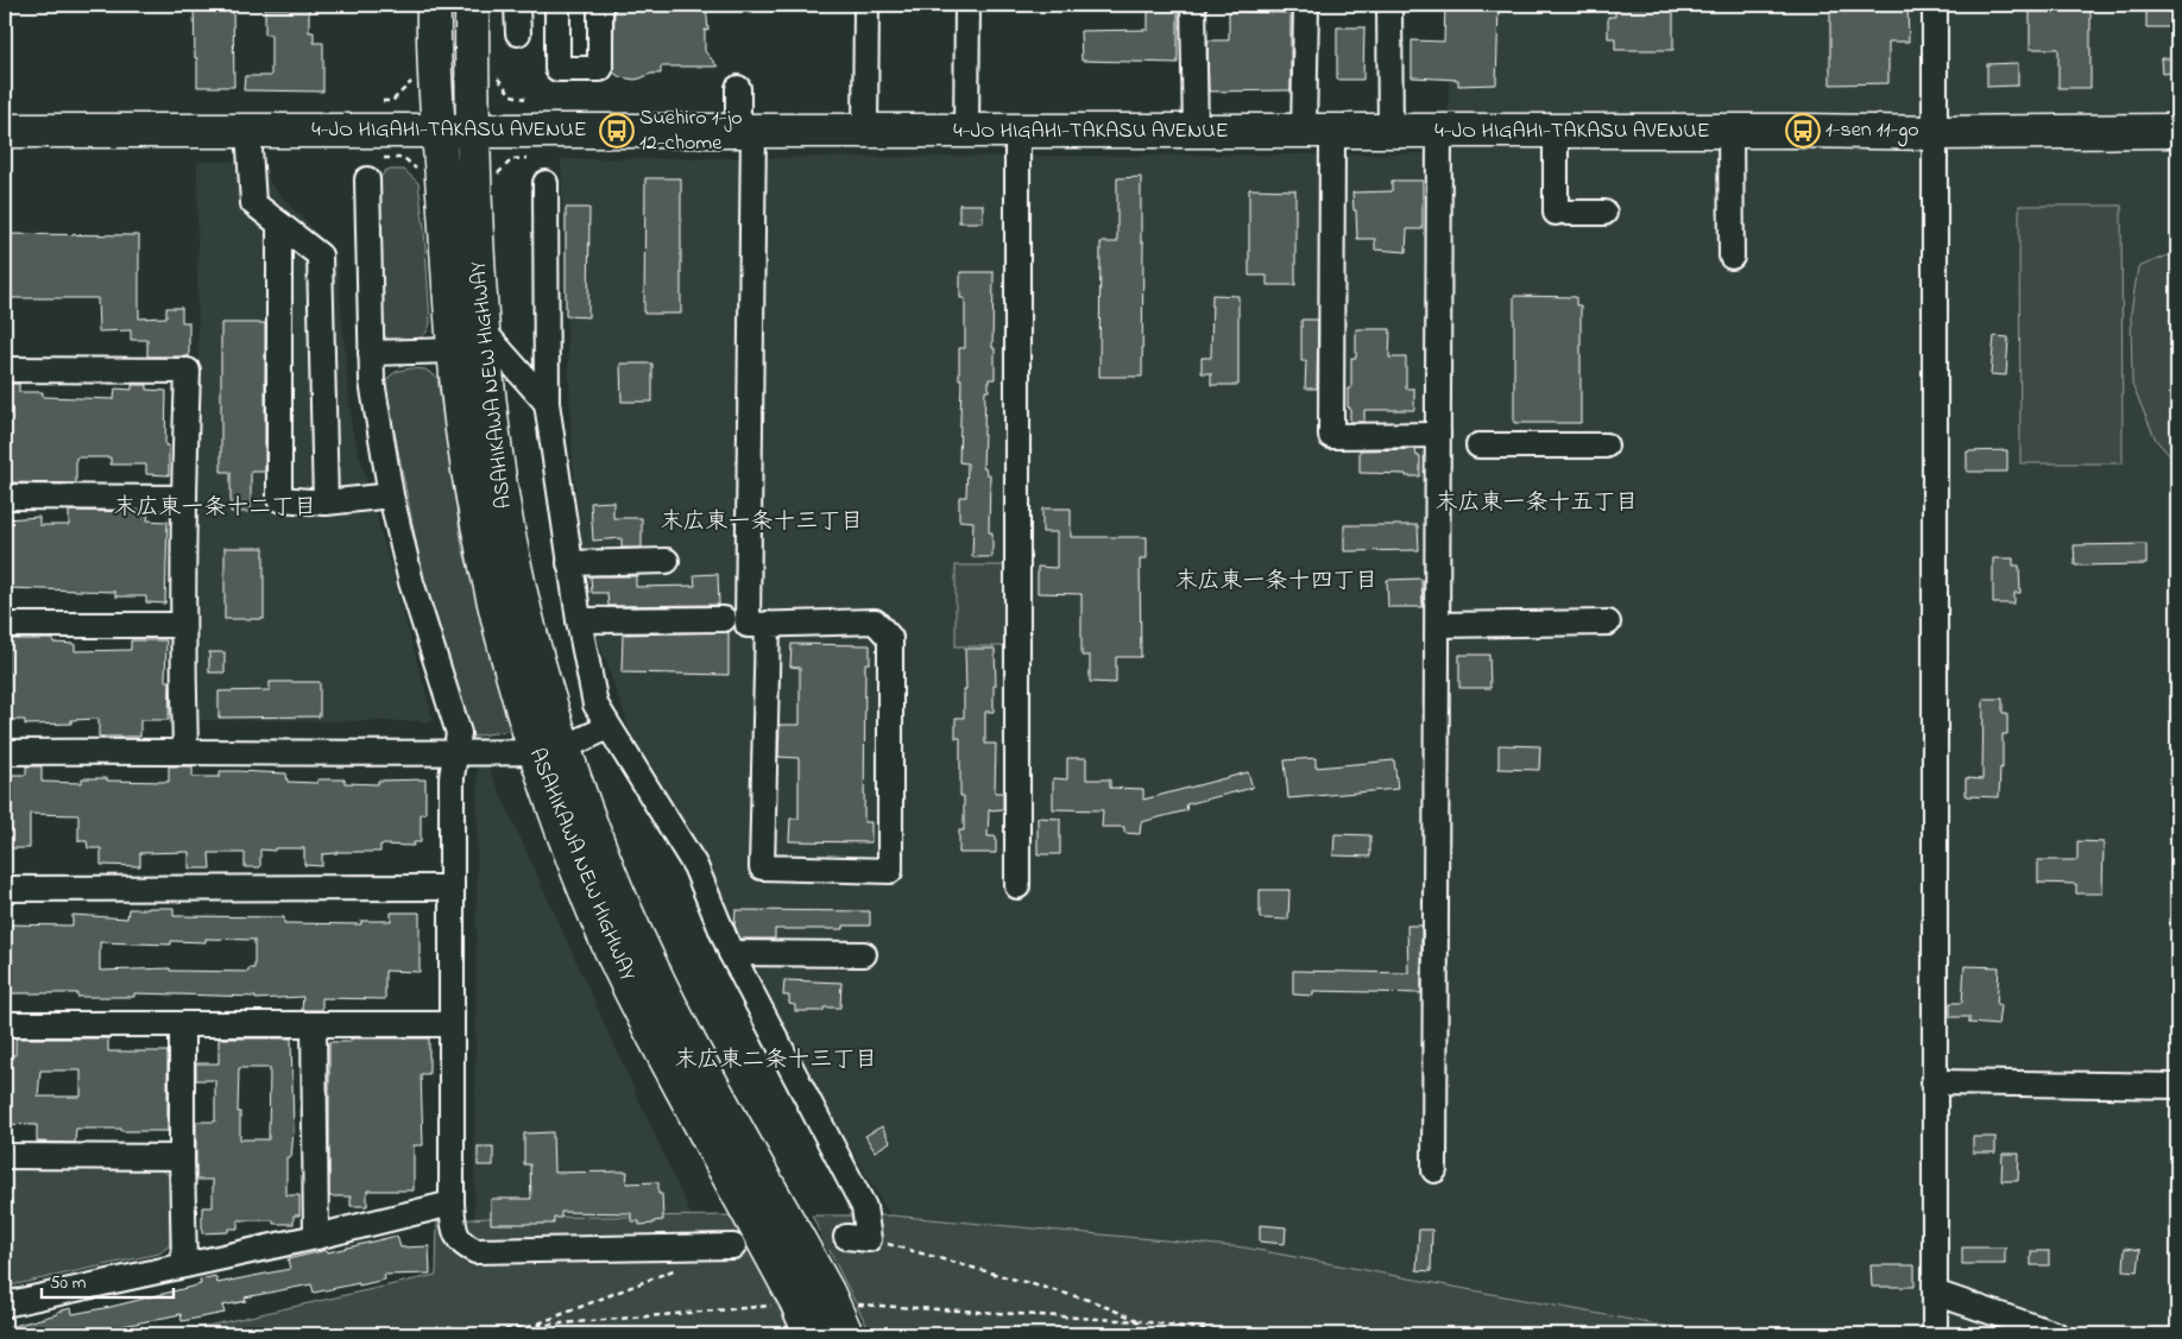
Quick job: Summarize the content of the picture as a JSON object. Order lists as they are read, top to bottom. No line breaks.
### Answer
{"streets":{"highway":["4-JO HIGAHI-TAKASU AVENUE","ASAHIKAWA NEW HIGHWAY"]},"crossings":[["4-JO HIGAHI-TAKASU AVENUE","ASAHIKAWA NEW HIGHWAY"]],"districts":["末広東一条十五丁目","末広東一条十二丁目","末広東一条十三丁目","末広東一条十四丁目","末広東二条十三丁目"],"places":{"bus stop":["Suehiro 1-jo 12-chome","1-sen 11-go"]},"scale_bar":"50 m"}
